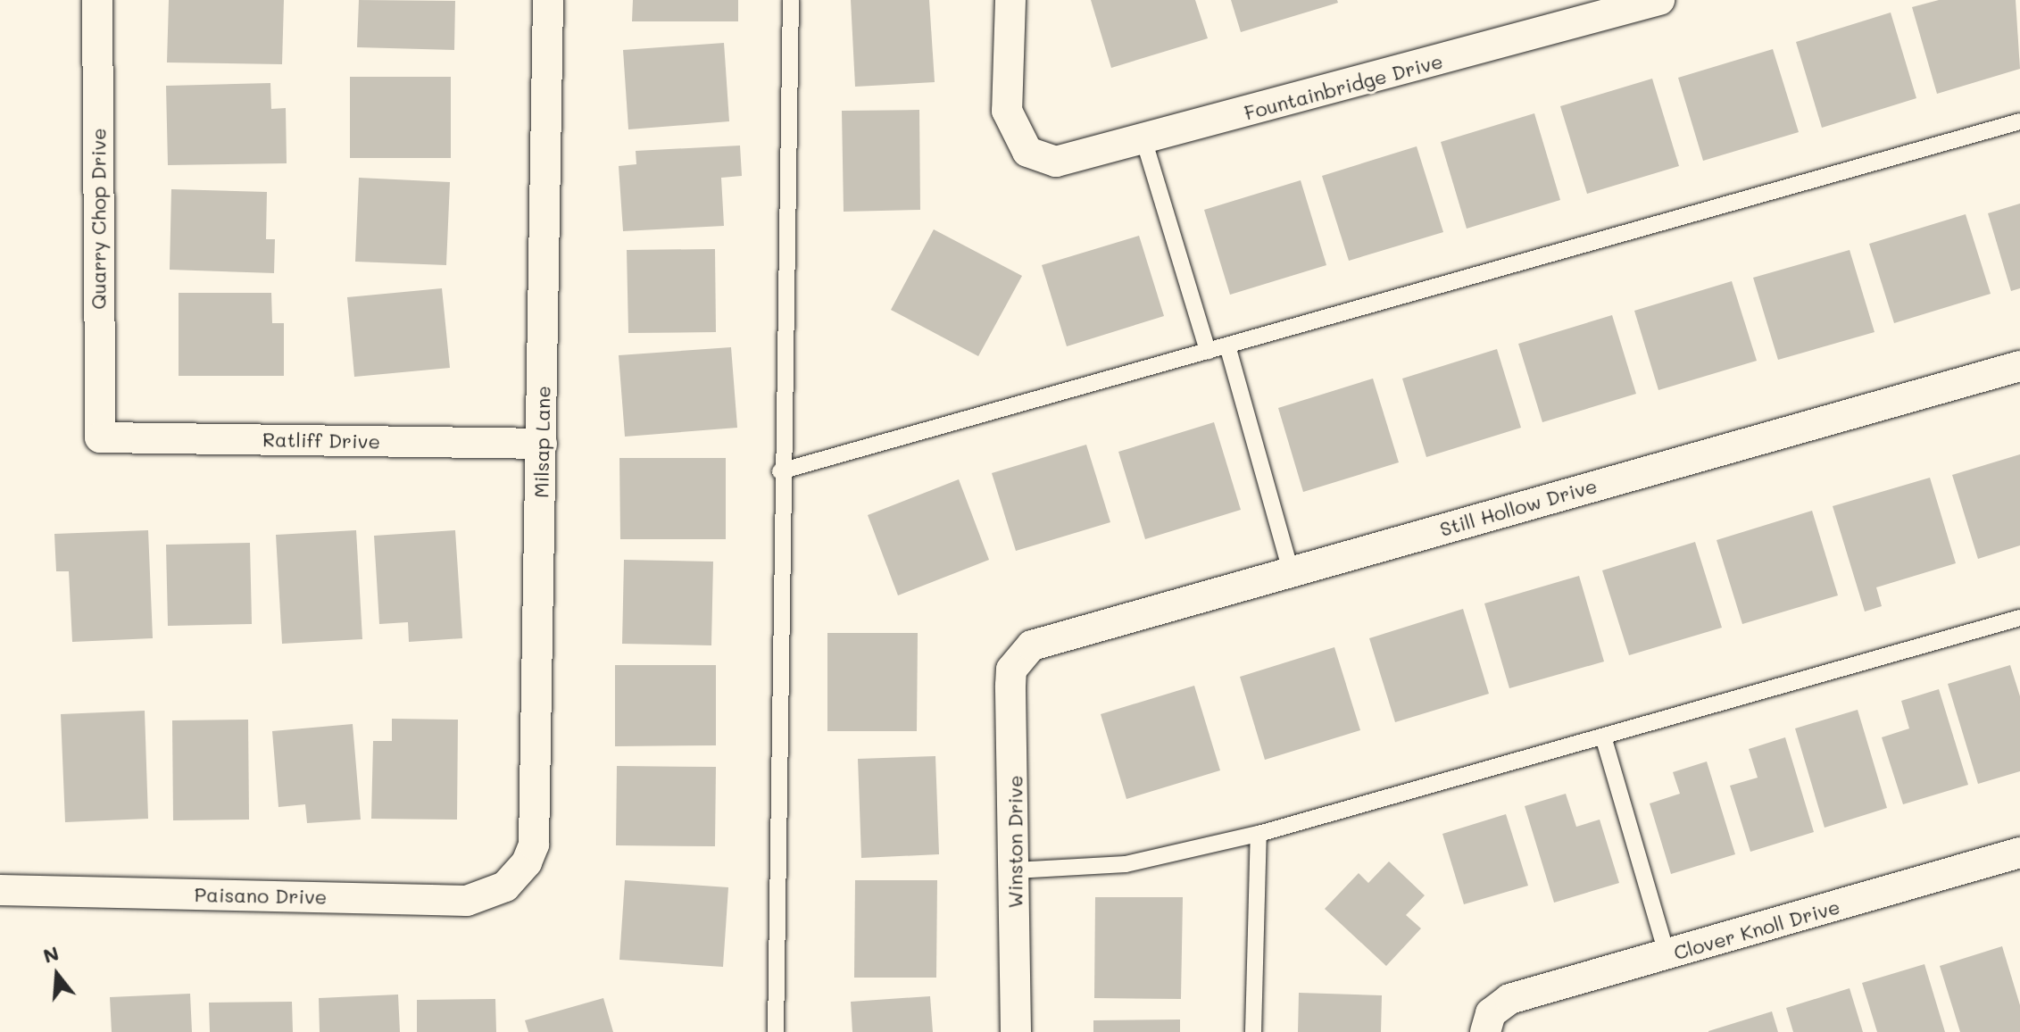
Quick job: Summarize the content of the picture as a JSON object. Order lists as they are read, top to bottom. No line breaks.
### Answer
{"streets":{"street":["Fountainbridge Drive","Quarry Chop Drive","Ratliff Drive","Milsap Lane","Still Hollow Drive","Winston Drive","Paisano Drive","Clover Knoll Drive"]},"crossings":[["Quarry Chop Drive","Ratliff Drive"],["Ratliff Drive","Milsap Lane"],["Milsap Lane","Paisano Drive"],["Still Hollow Drive","Winston Drive"]],"north":"top"}
